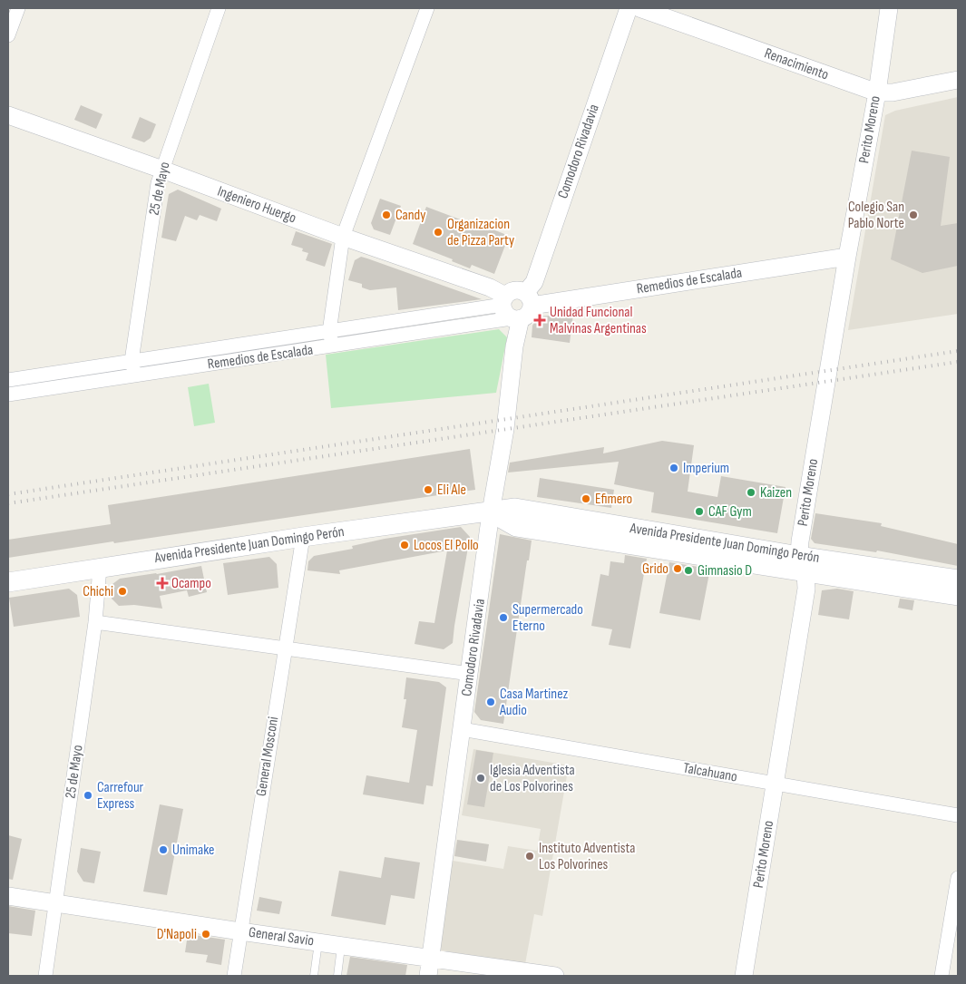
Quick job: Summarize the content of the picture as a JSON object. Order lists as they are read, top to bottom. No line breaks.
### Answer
{"streets":{"main road":["Avenida Presidente Juan Domingo Perón"],"street":["Renacimiento","Perito Moreno","Comodoro Rivadavia","25 de Mayo","Ingeniero Huergo","Remedios de Escalada","General Mosconi","Talcahuano","General Savio"]},"crossings":[["Renacimiento","Perito Moreno"],["Perito Moreno","Remedios de Escalada"],["Perito Moreno","Avenida Presidente Juan Domingo Perón"],["Perito Moreno","Talcahuano"],["Comodoro Rivadavia","Ingeniero Huergo"],["Comodoro Rivadavia","Remedios de Escalada"],["Comodoro Rivadavia","Avenida Presidente Juan Domingo Perón"],["Comodoro Rivadavia","Talcahuano"],["Comodoro Rivadavia","General Savio"],["25 de Mayo","Ingeniero Huergo"],["25 de Mayo","Remedios de Escalada"],["25 de Mayo","Avenida Presidente Juan Domingo Perón"],["25 de Mayo","General Savio"],["Ingeniero Huergo","Remedios de Escalada"],["Avenida Presidente Juan Domingo Perón","General Mosconi"],["General Mosconi","General Savio"]],"places":{"other":["Candy","Colegio San Pablo Norte","Organizacion de Pizza Party","Imperium","Eli Ale","Kaizen","Efimero","CAF Gym","Locos El Pollo","Grido","Gimnasio D","Chichi","Supermercado Eterno","Casa Martinez Audio","Iglesia Adventista de Los Polvorines","Carrefour Express","Unimake","Instituto Adventista Los Polvorines","D'Napoli"],"health":["Unidad Funcional Malvinas Argentinas","Ocampo"]}}
